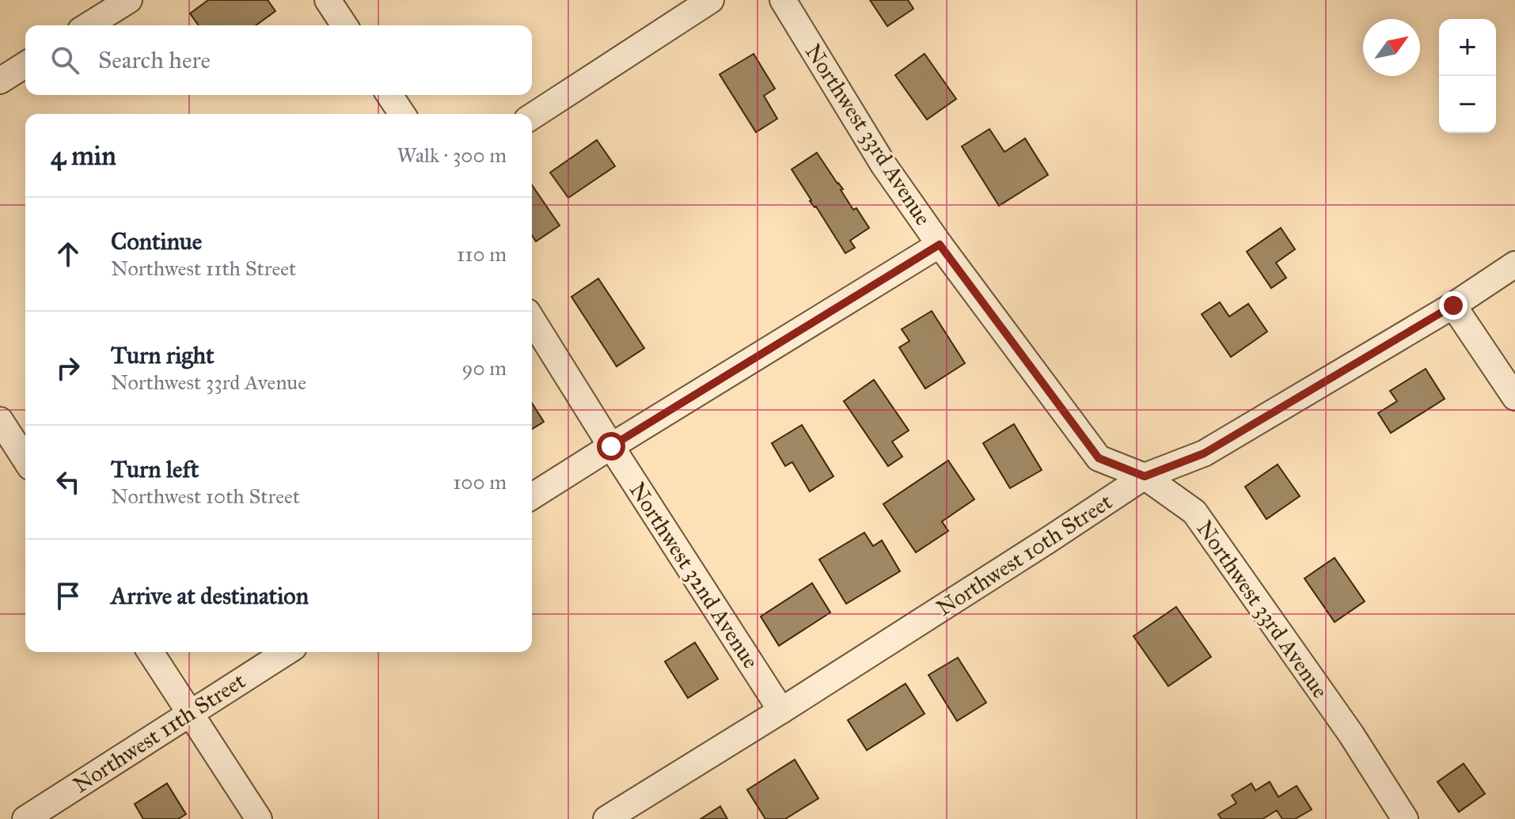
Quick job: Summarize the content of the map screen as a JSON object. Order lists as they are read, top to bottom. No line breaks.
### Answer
{"streets":{"street":["Northwest 33rd Avenue","Northwest 10th Street","Northwest 32nd Avenue","Northwest 11th Street"]},"crossings":[["Northwest 33rd Avenue","Northwest 10th Street"],["Northwest 10th Street","Northwest 32nd Avenue"]],"north":"top right","page":{"map_buttons":["+","−"],"search":"Search here","heading":["4 min","Walk · 300 m"],"list":[["Continue","Northwest 11th Street","110 m"],["Turn right","Northwest 33rd Avenue","90 m"],["Turn left","Northwest 10th Street","100 m"],"Arrive at destination"]}}
